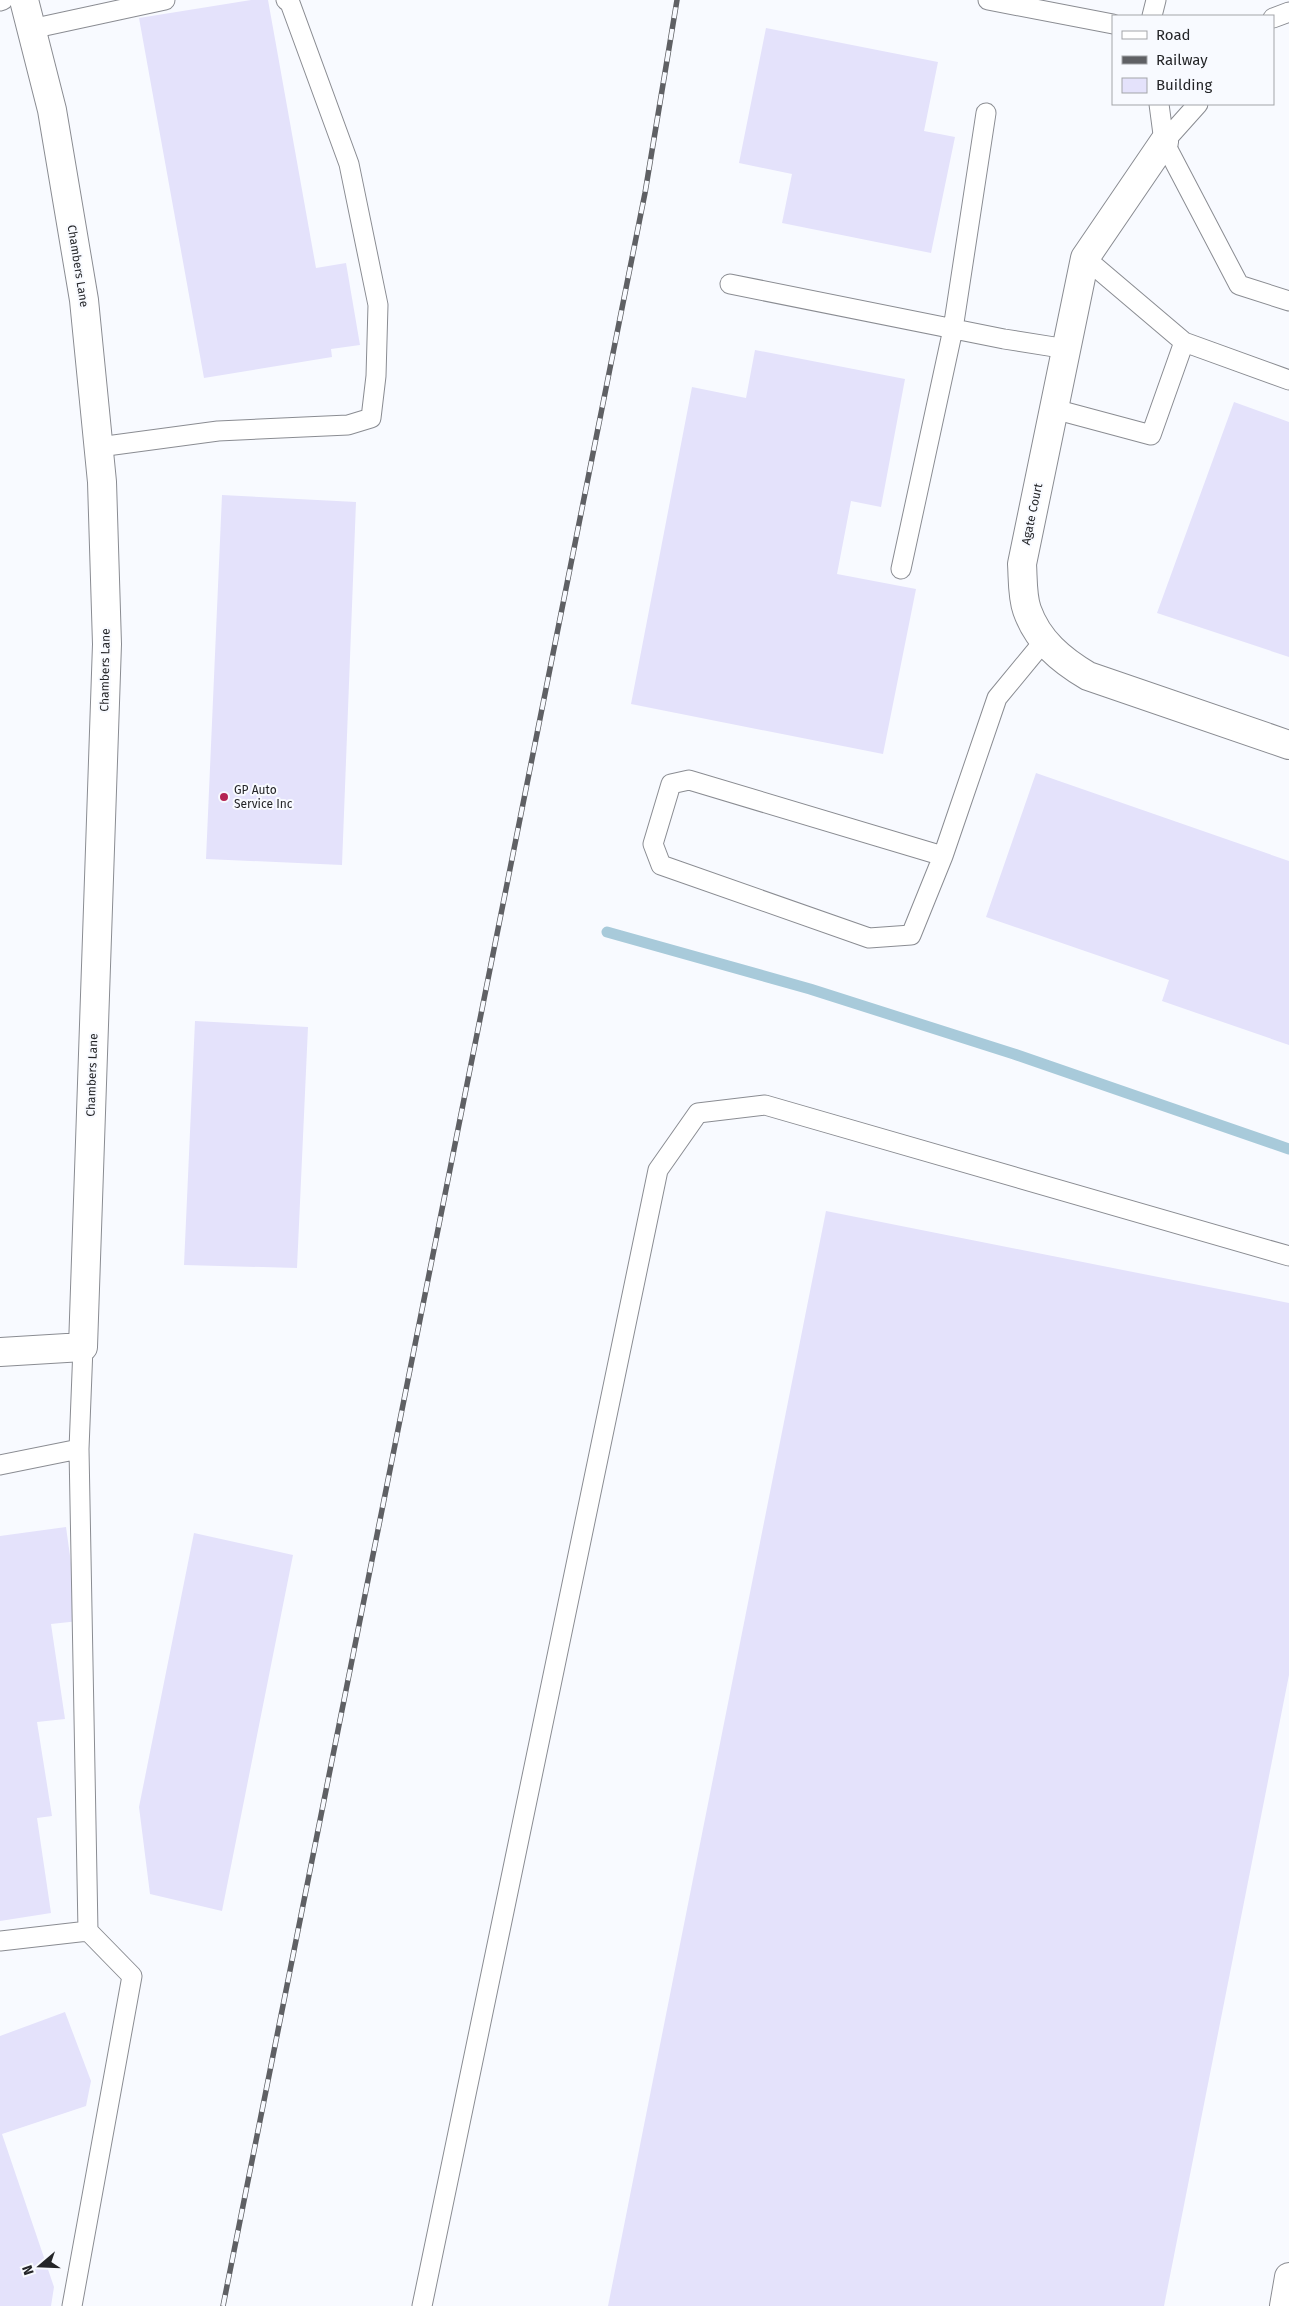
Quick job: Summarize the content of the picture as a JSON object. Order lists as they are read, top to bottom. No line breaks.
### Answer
{"streets":{"street":["Chambers Lane","Agate Court"]},"places":["GP Auto Service Inc"],"legend":["Road","Railway","Building"],"north":"left"}
